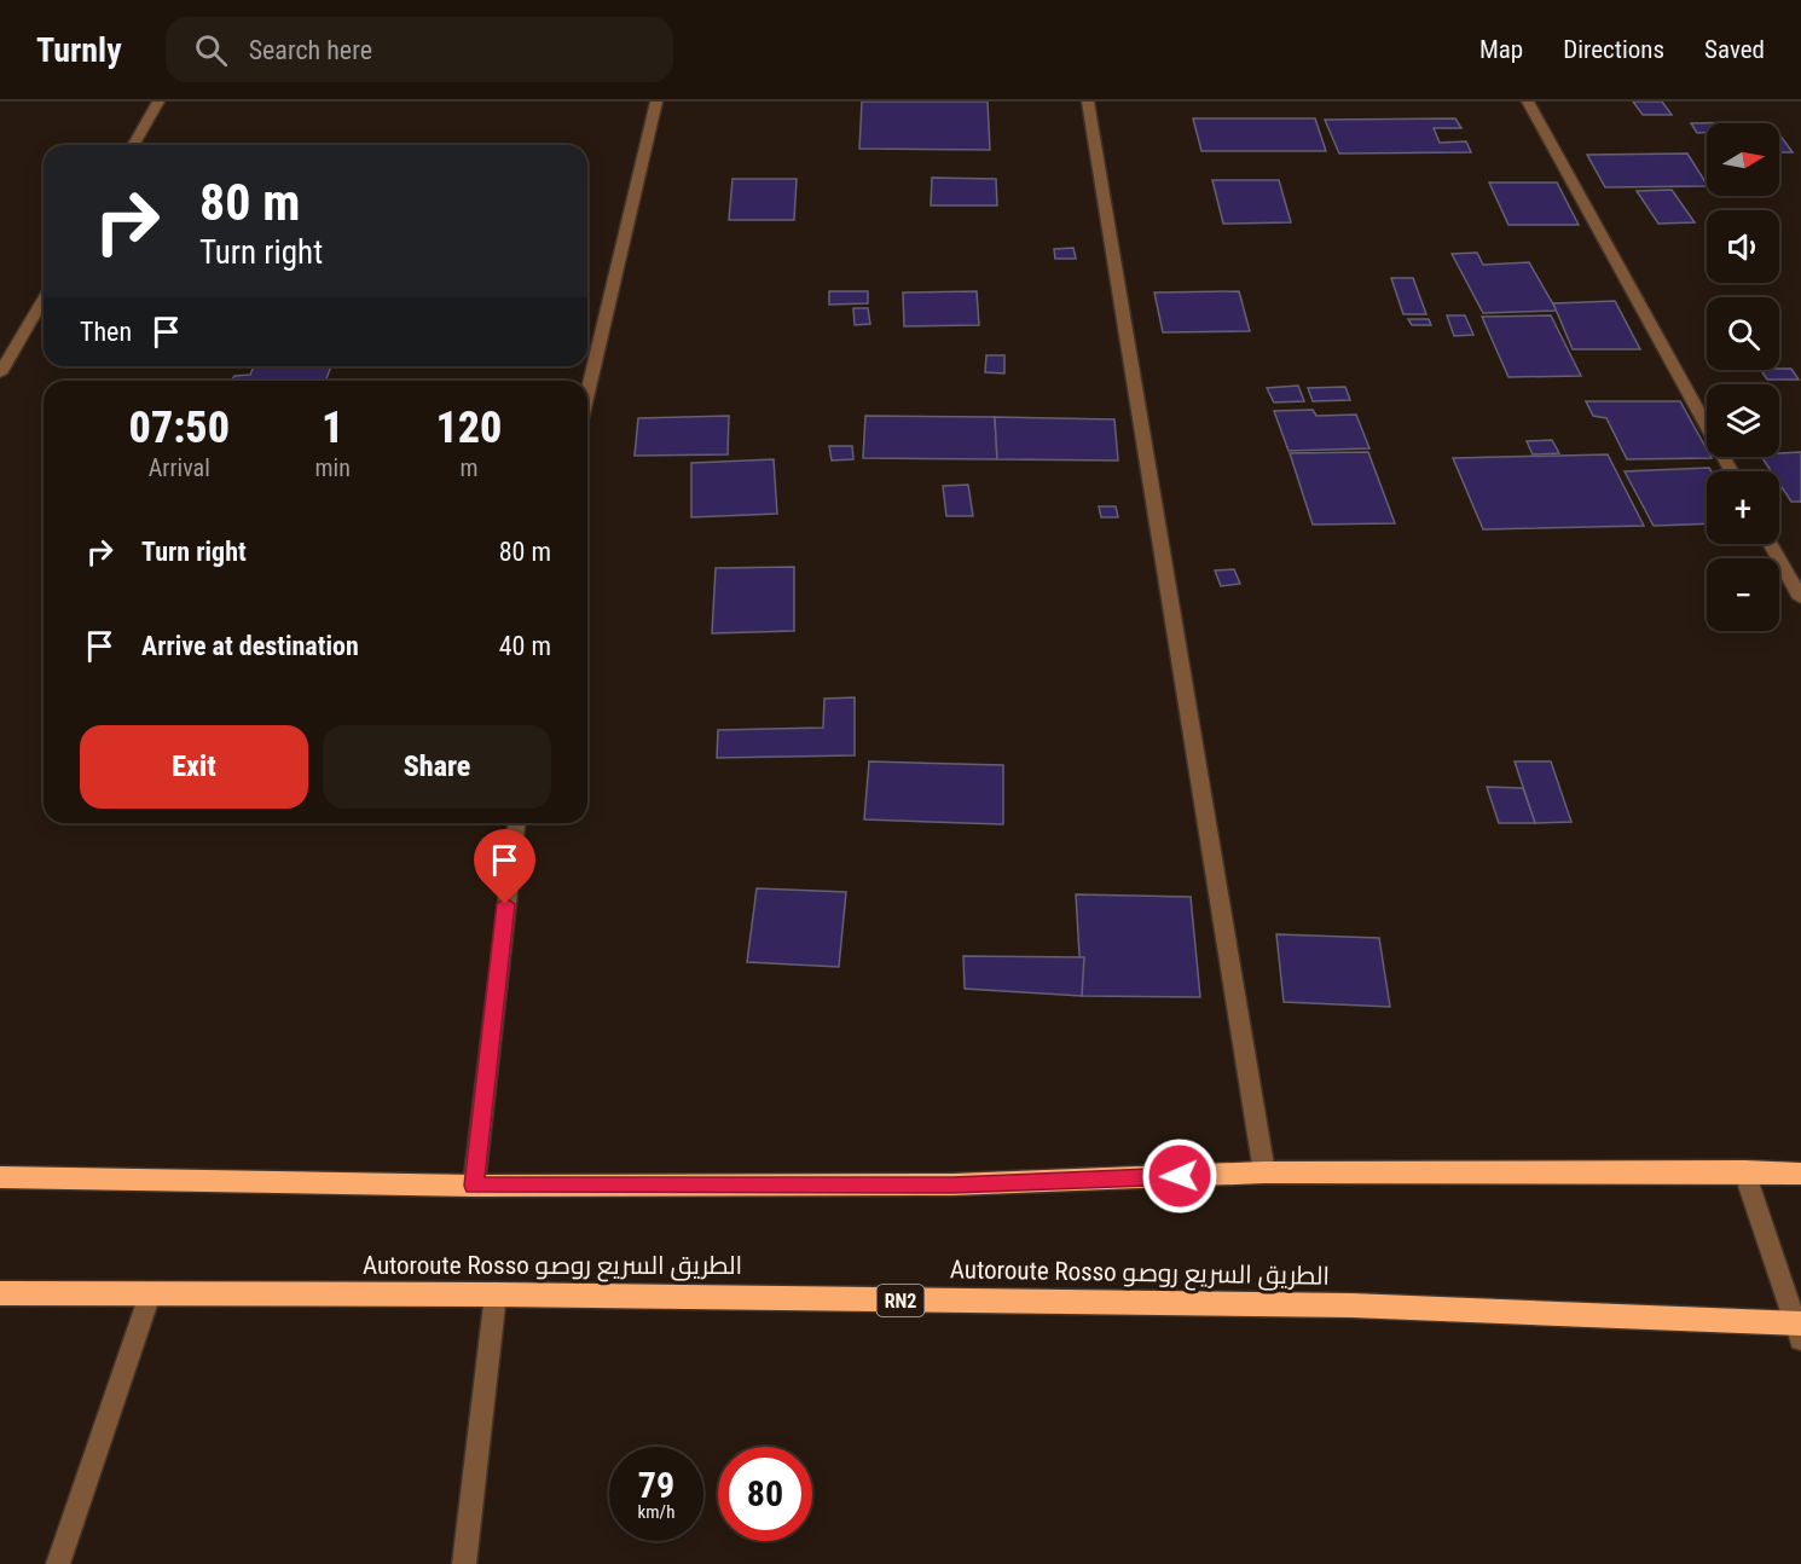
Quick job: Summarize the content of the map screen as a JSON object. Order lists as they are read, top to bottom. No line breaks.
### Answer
{"streets":{"highway":["Autoroute Rosso الطريق السريع روصو","RN2"]},"north":"right","page":{"header":"Turnly","search":"Search here","nav":["Map","Directions","Saved"],"map_buttons":["+","−"],"turn":["80 m","Turn right"],"then":"Then","eta":["07:50","Arrival","1","min","120","m"],"list":[{"name":"Turn right","value":"80 m"},{"name":"Arrive at destination","value":"40 m"}],"buttons":["Exit","Share"],"speed":"79 km/h","limit":"80"}}
